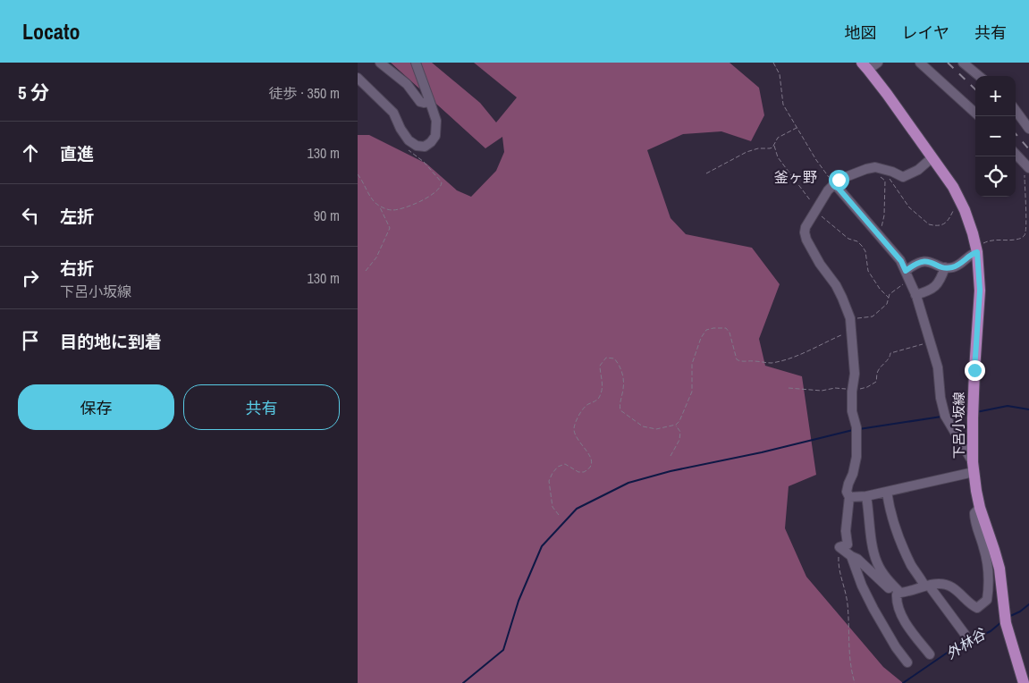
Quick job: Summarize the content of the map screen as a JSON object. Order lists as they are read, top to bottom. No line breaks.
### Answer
{"streets":{"main road":["下呂小坂線"]},"districts":["釜ヶ野"],"water":["外林谷"],"page":{"header":"Locato","nav":["地図","レイヤ","共有"],"heading":["5 分","徒歩 · 350 m"],"map_buttons":["+","−"],"list":[["直進","130 m"],["左折","90 m"],["右折","下呂小坂線","130 m"],"目的地に到着"],"buttons":["保存","共有"]}}
